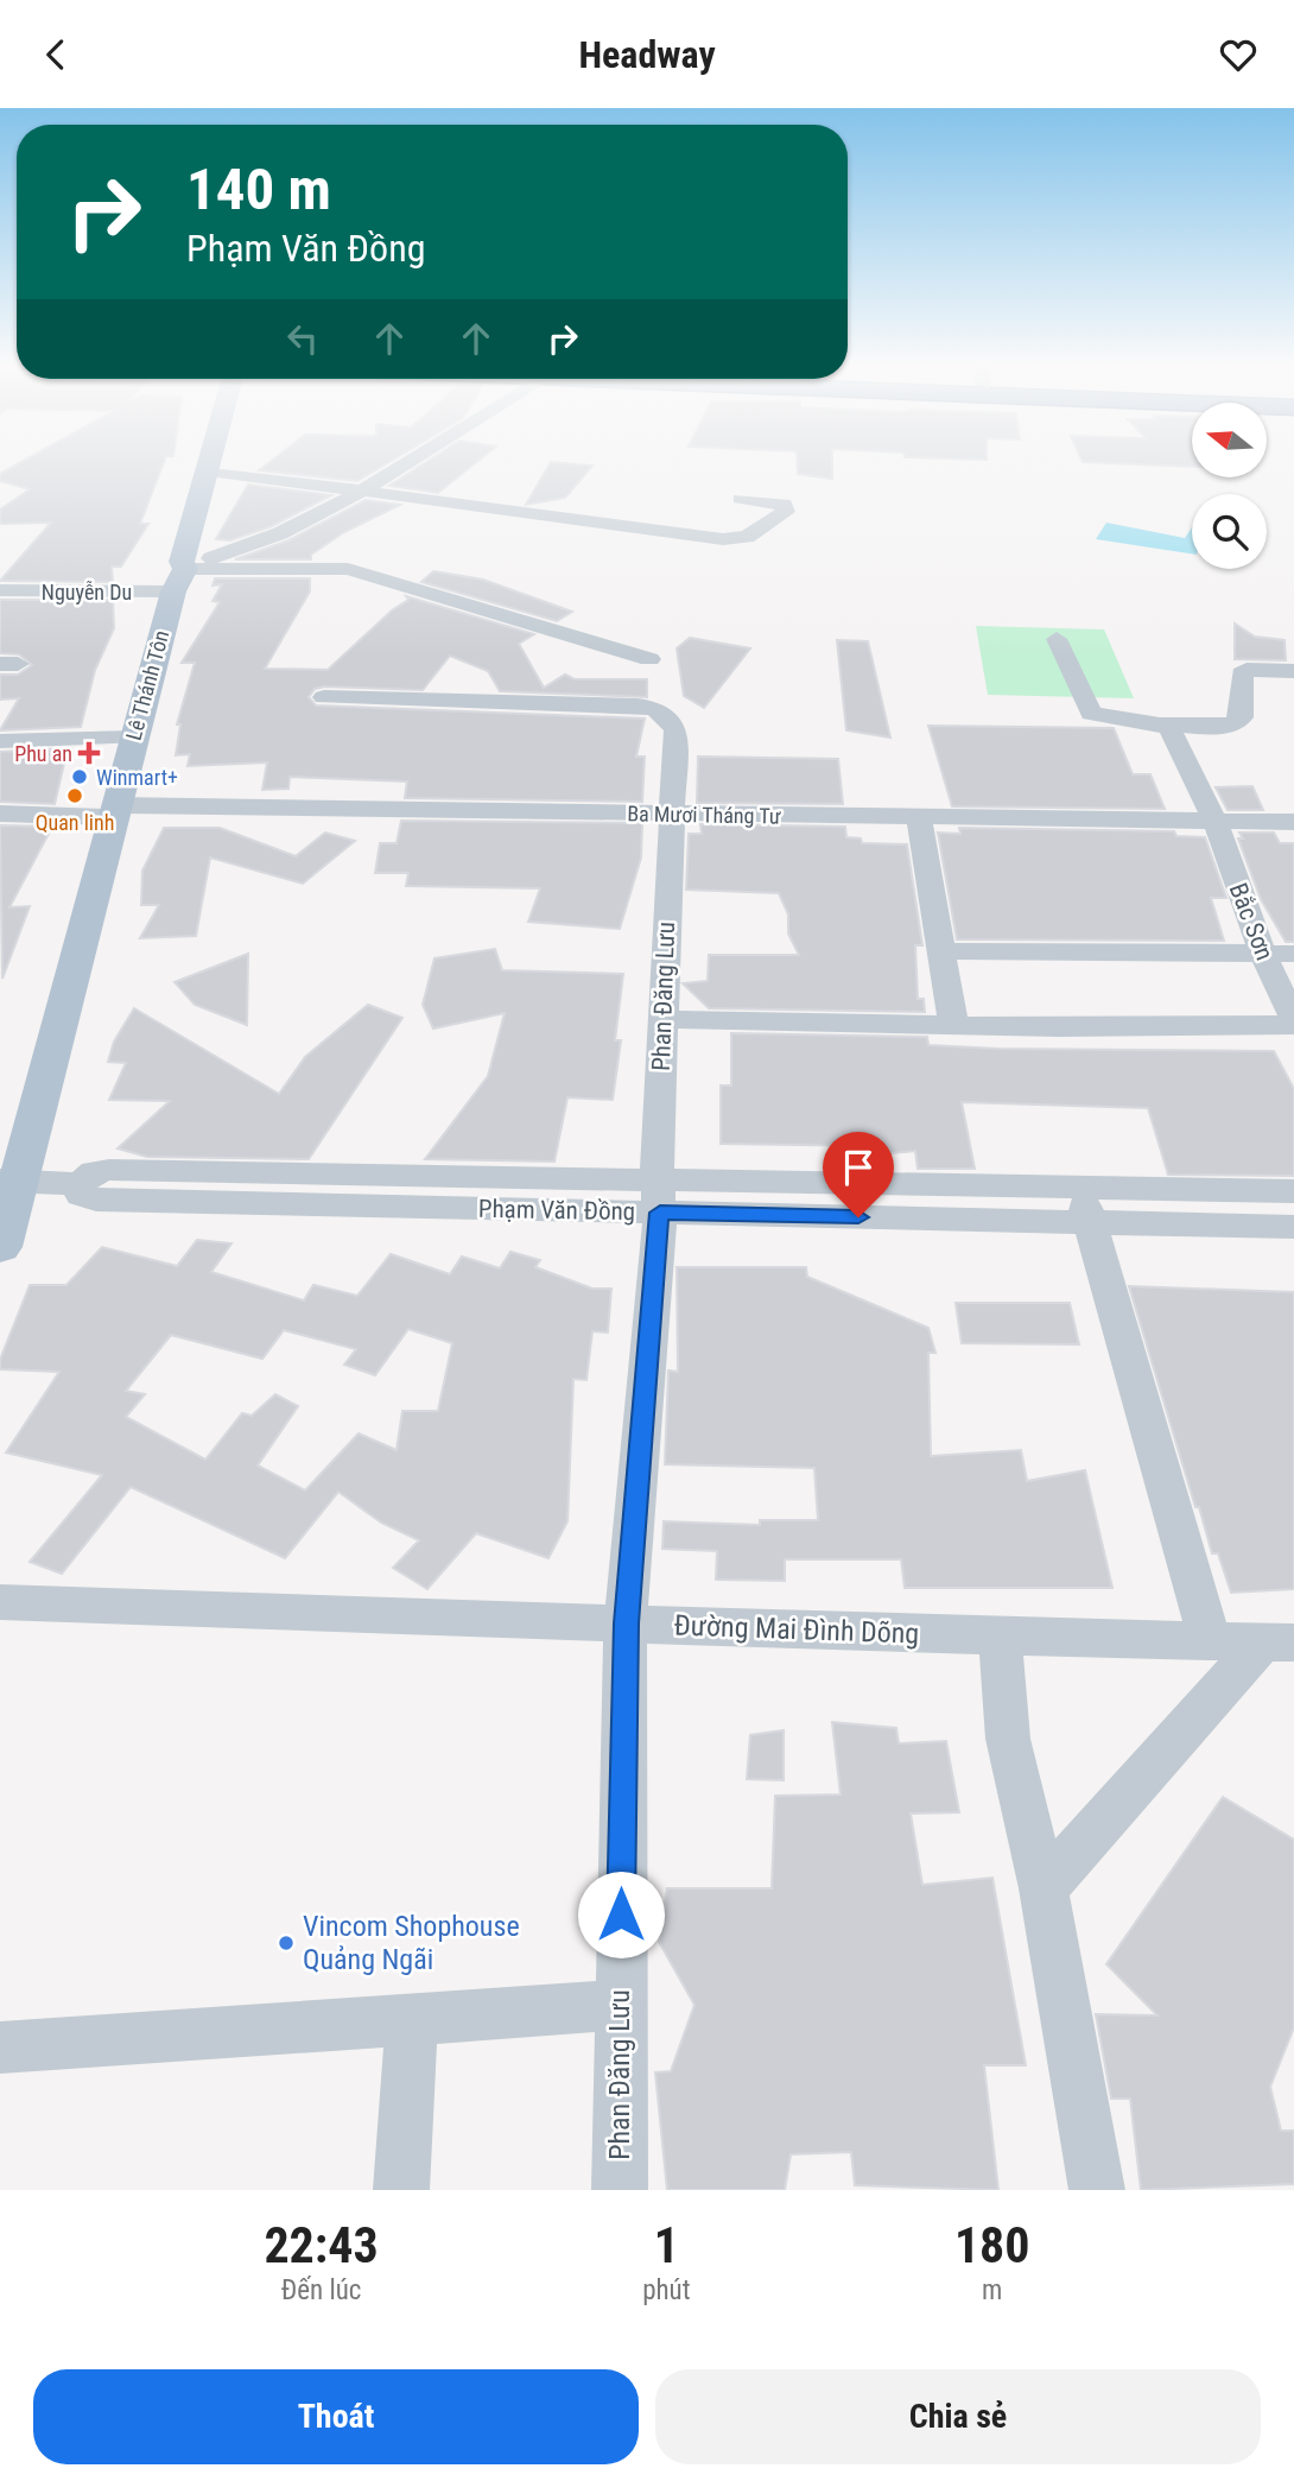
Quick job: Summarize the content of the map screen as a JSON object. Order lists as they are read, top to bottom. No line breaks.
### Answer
{"streets":{"main road":["Lê Thánh Tôn"],"street":["Nguyễn Du","Ba Mươi Tháng Tư","Bắc Sơn","Phan Đăng Lưu","Phạm Văn Đồng","Đường Mai Đình Dõng"]},"crossings":[["Nguyễn Du","Lê Thánh Tôn"],["Lê Thánh Tôn","Ba Mươi Tháng Tư"],["Lê Thánh Tôn","Phạm Văn Đồng"],["Ba Mươi Tháng Tư","Bắc Sơn"],["Ba Mươi Tháng Tư","Phan Đăng Lưu"],["Phan Đăng Lưu","Phạm Văn Đồng"],["Phan Đăng Lưu","Đường Mai Đình Dõng"]],"places":{"health":["Phu an"],"other":["Winmart+","Quan linh","Vincom Shophouse Quảng Ngãi"]},"north":"left","page":{"header":"Headway","turn":["140 m","Phạm Văn Đồng"],"eta":["22:43","Đến lúc","1","phút","180","m"],"buttons":["Thoát","Chia sẻ"]}}
